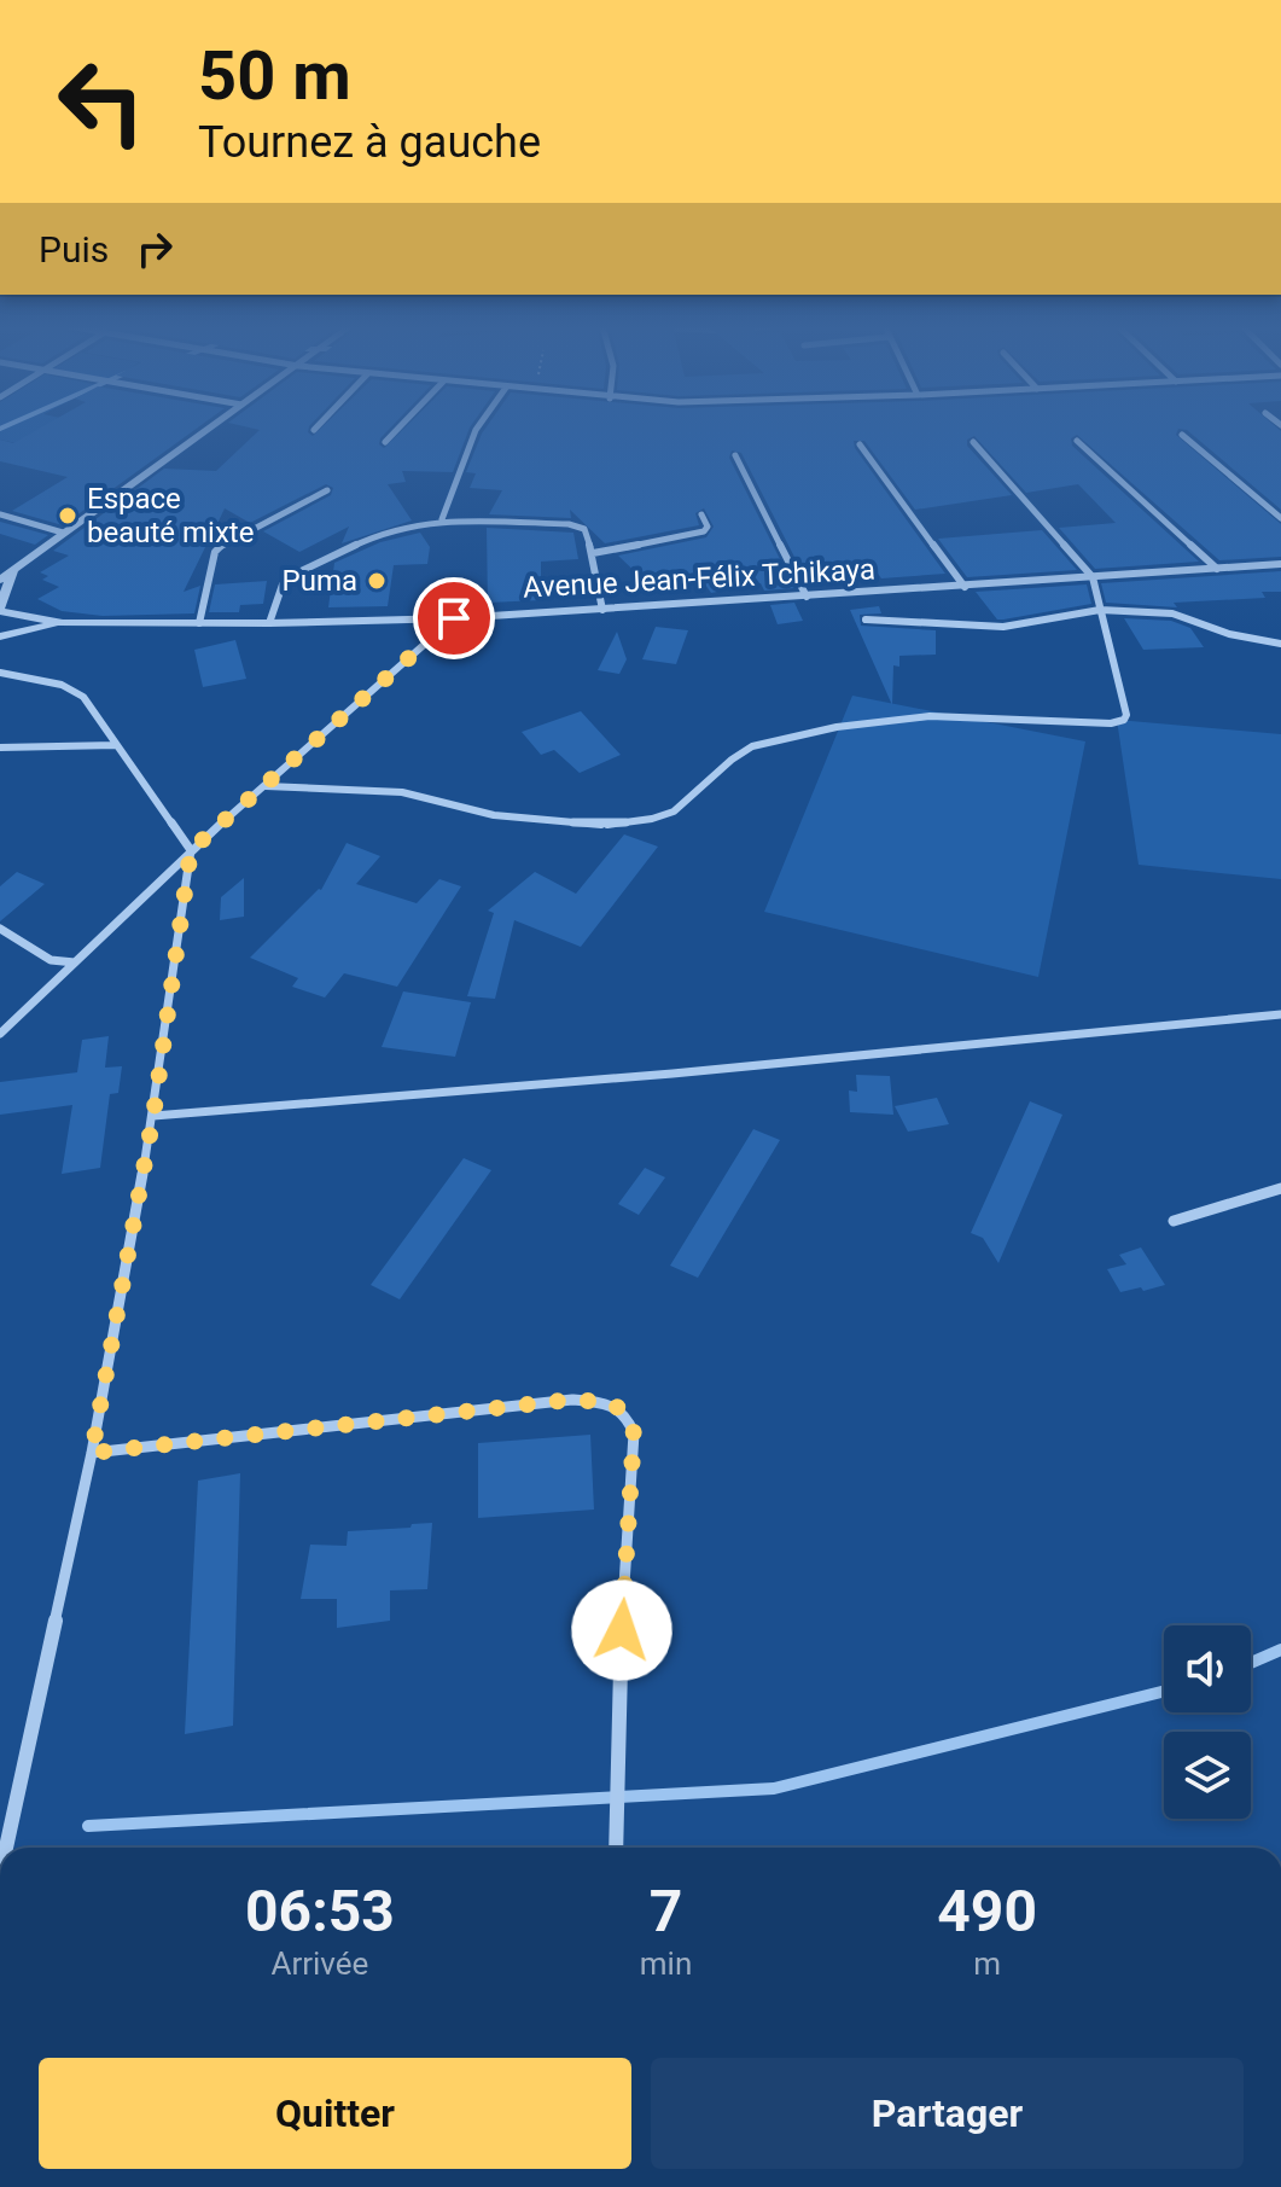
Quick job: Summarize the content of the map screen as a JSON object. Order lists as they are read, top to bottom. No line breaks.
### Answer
{"streets":{"street":["Avenue Jean-Félix Tchikaya"]},"places":["Espace beauté mixte","Puma"],"page":{"turn":["50 m","Tournez à gauche"],"then":"Puis","eta":["06:53","Arrivée","7","min","490","m"],"buttons":["Quitter","Partager"]}}
